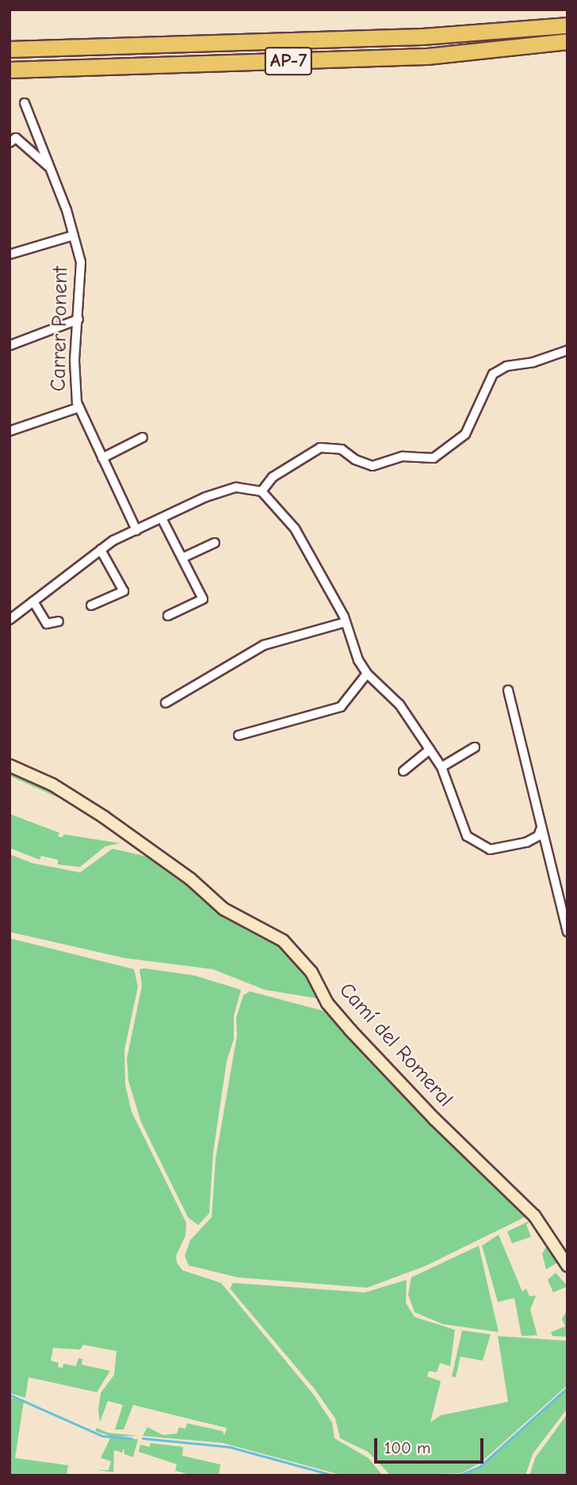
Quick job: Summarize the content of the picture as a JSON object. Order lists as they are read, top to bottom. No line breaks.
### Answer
{"streets":{"highway":["AP-7"],"street":["Carrer Ponent","Camí del Romeral"]},"scale_bar":"100 m"}
